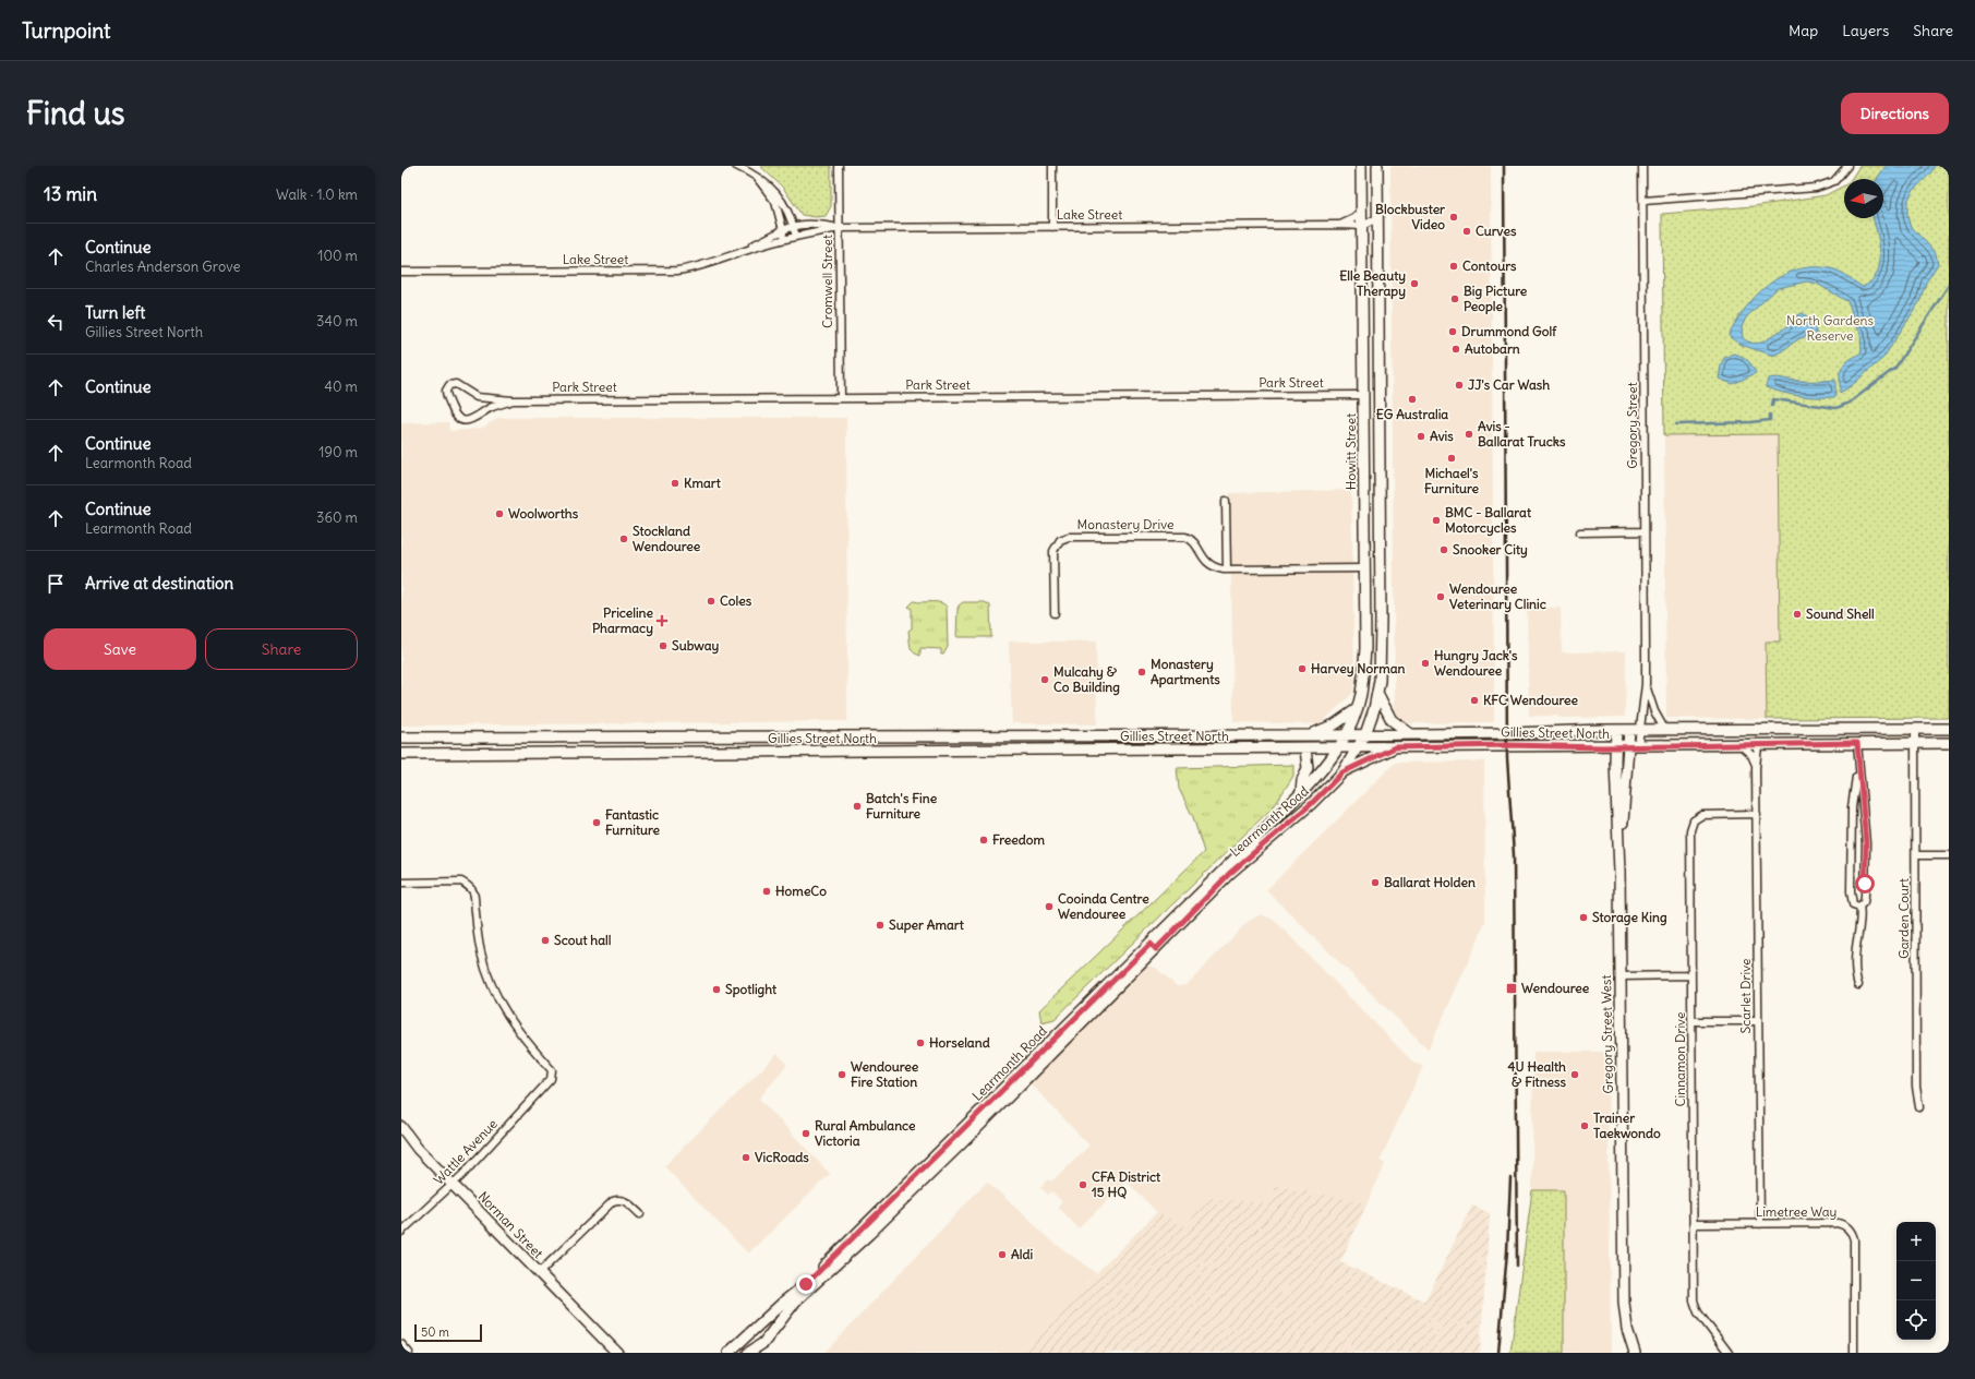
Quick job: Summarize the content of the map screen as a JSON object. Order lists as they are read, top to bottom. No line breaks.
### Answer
{"streets":{"main road":["Howitt Street","Gillies Street North","Learmonth Road","Gregory Street West","Norman Street"],"street":["Lake Street","Cromwell Street","Park Street","Gregory Street","Monastery Drive","Garden Court","Scarlet Drive","Cinnamon Drive","Wattle Avenue","Limetree Way"]},"crossings":[["Lake Street","Cromwell Street"],["Lake Street","Howitt Street"],["Cromwell Street","Park Street"],["Park Street","Howitt Street"],["Gregory Street","Gillies Street North"],["Gregory Street","Gregory Street West"],["Howitt Street","Monastery Drive"],["Howitt Street","Gillies Street North"],["Howitt Street","Learmonth Road"],["Gillies Street North","Learmonth Road"],["Gillies Street North","Garden Court"],["Gillies Street North","Scarlet Drive"],["Gillies Street North","Gregory Street West"],["Scarlet Drive","Cinnamon Drive"],["Scarlet Drive","Limetree Way"],["Cinnamon Drive","Limetree Way"],["Wattle Avenue","Norman Street"]],"parks":["North Gardens Reserve"],"places":{"other":["Blockbuster Video","Curves","Contours","Elle Beauty Therapy","Big Picture People","Drummond Golf","Autobarn","JJ's Car Wash","EG Australia","Avis - Ballarat Trucks","Avis","Michael's Furniture","Kmart","Woolworths","BMC - Ballarat Motorcycles","Stockland Wendouree","Snooker City","Wendouree Veterinary Clinic","Coles","Sound Shell","Subway","Hungry Jack's Wendouree","Harvey Norman","Monastery Apartments","Mulcahy & Co Building","KFC Wendouree","Batch's Fine Furniture","Fantastic Furniture","Freedom","Ballarat Holden","HomeCo","Cooinda Centre Wendouree","Storage King","Super Amart","Scout hall","Spotlight","Horseland","Wendouree Fire Station","4U Health & Fitness","Trainer Taekwondo","Rural Ambulance Victoria","VicRoads","CFA District 15 HQ","Aldi"],"health":["Priceline Pharmacy"],"transit":["Wendouree"]},"scale_bar":"50 m","north":"left","page":{"header":"Turnpoint","nav":["Map","Layers","Share"],"buttons":["Directions",["Save","Share"]],"title":"Find us","heading":["13 min","Walk · 1.0 km"],"list":[["Continue","Charles Anderson Grove","100 m"],["Turn left","Gillies Street North","340 m"],["Continue","40 m"],["Continue","Learmonth Road","190 m"],["Continue","Learmonth Road","360 m"],"Arrive at destination"],"map_buttons":["+","−"],"scale":"50 m"}}
